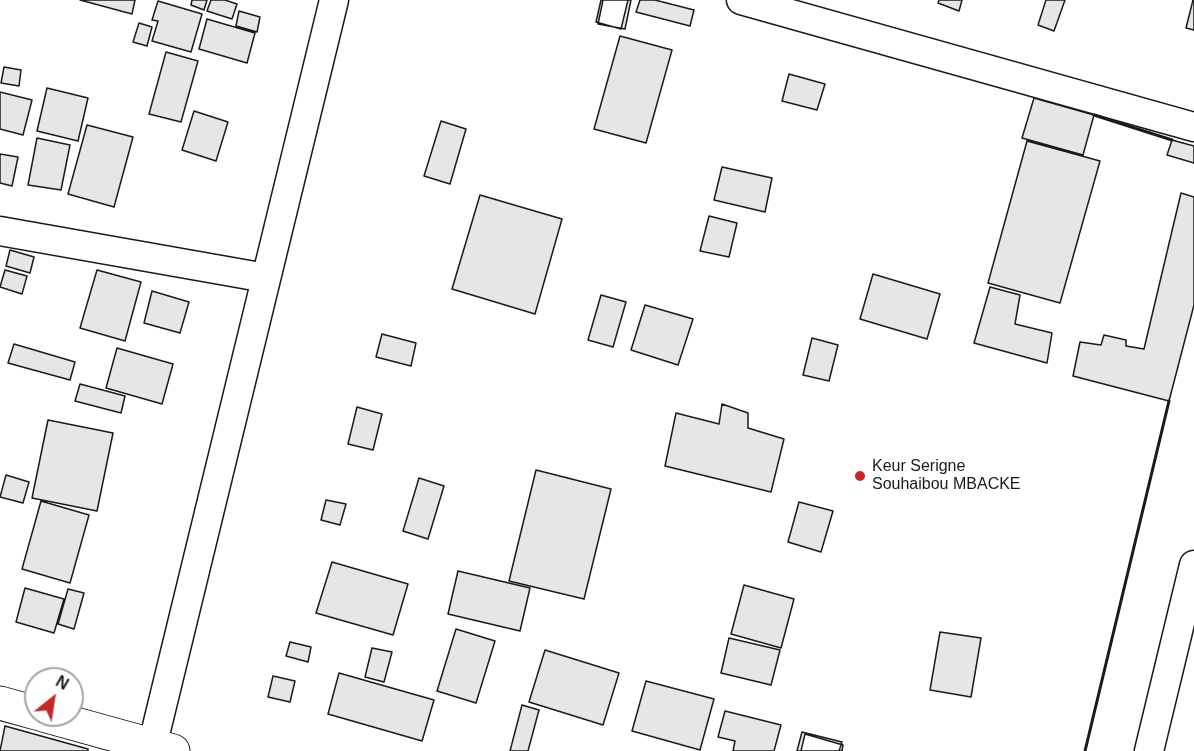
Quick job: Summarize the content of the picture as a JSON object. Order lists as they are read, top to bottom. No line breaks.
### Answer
{"places":["Keur Serigne Souhaibou MBACKE"],"north":"top right"}
